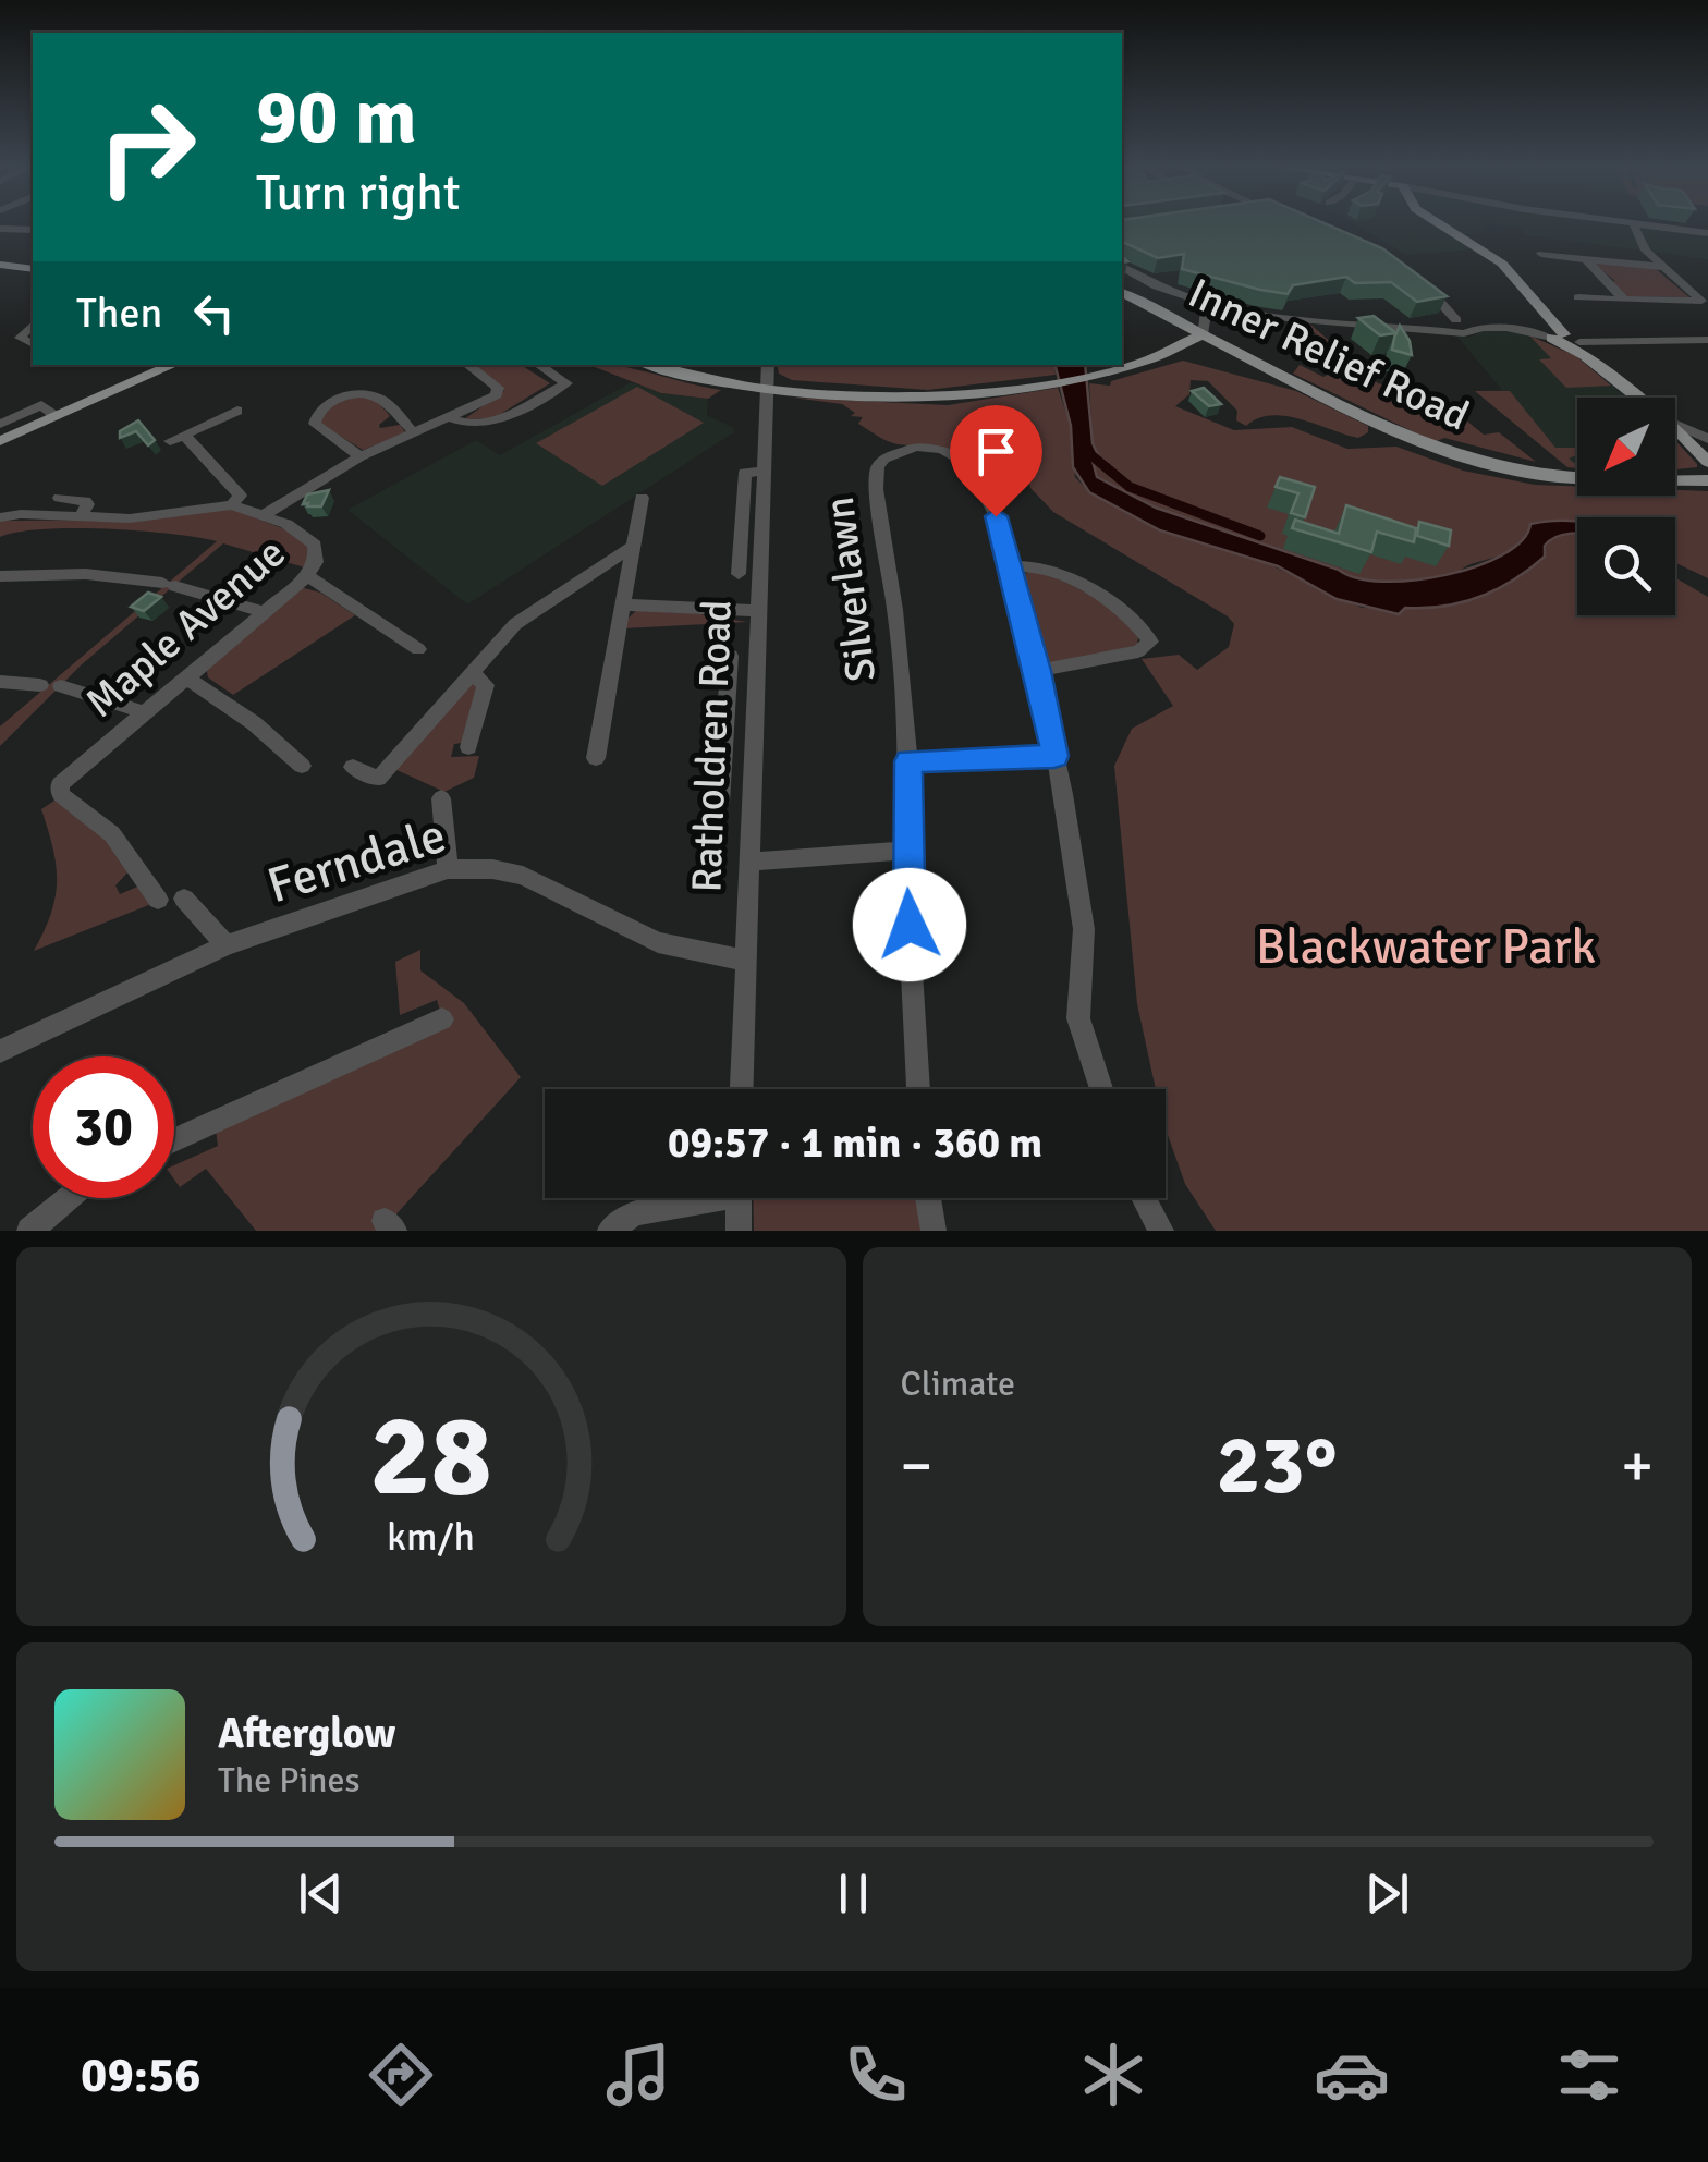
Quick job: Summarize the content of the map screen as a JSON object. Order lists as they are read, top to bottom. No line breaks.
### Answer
{"streets":{"main road":["Inner Relief Road"],"street":["Silverlawn","Maple Avenue","Ratholdren Road","Ferndale"]},"crossings":[["Ratholdren Road","Ferndale"]],"parks":["Blackwater Park"],"north":"bottom left","page":{"turn":["90 m","Turn right"],"then":"Then","limit":"30","trip":"09:57 · 1 min · 360 m","tile":"Climate","heat":["−","23°","+"],"song":["Afterglow","The Pines"],"tabs":"09:56","gauge":["28","km/h"]}}
